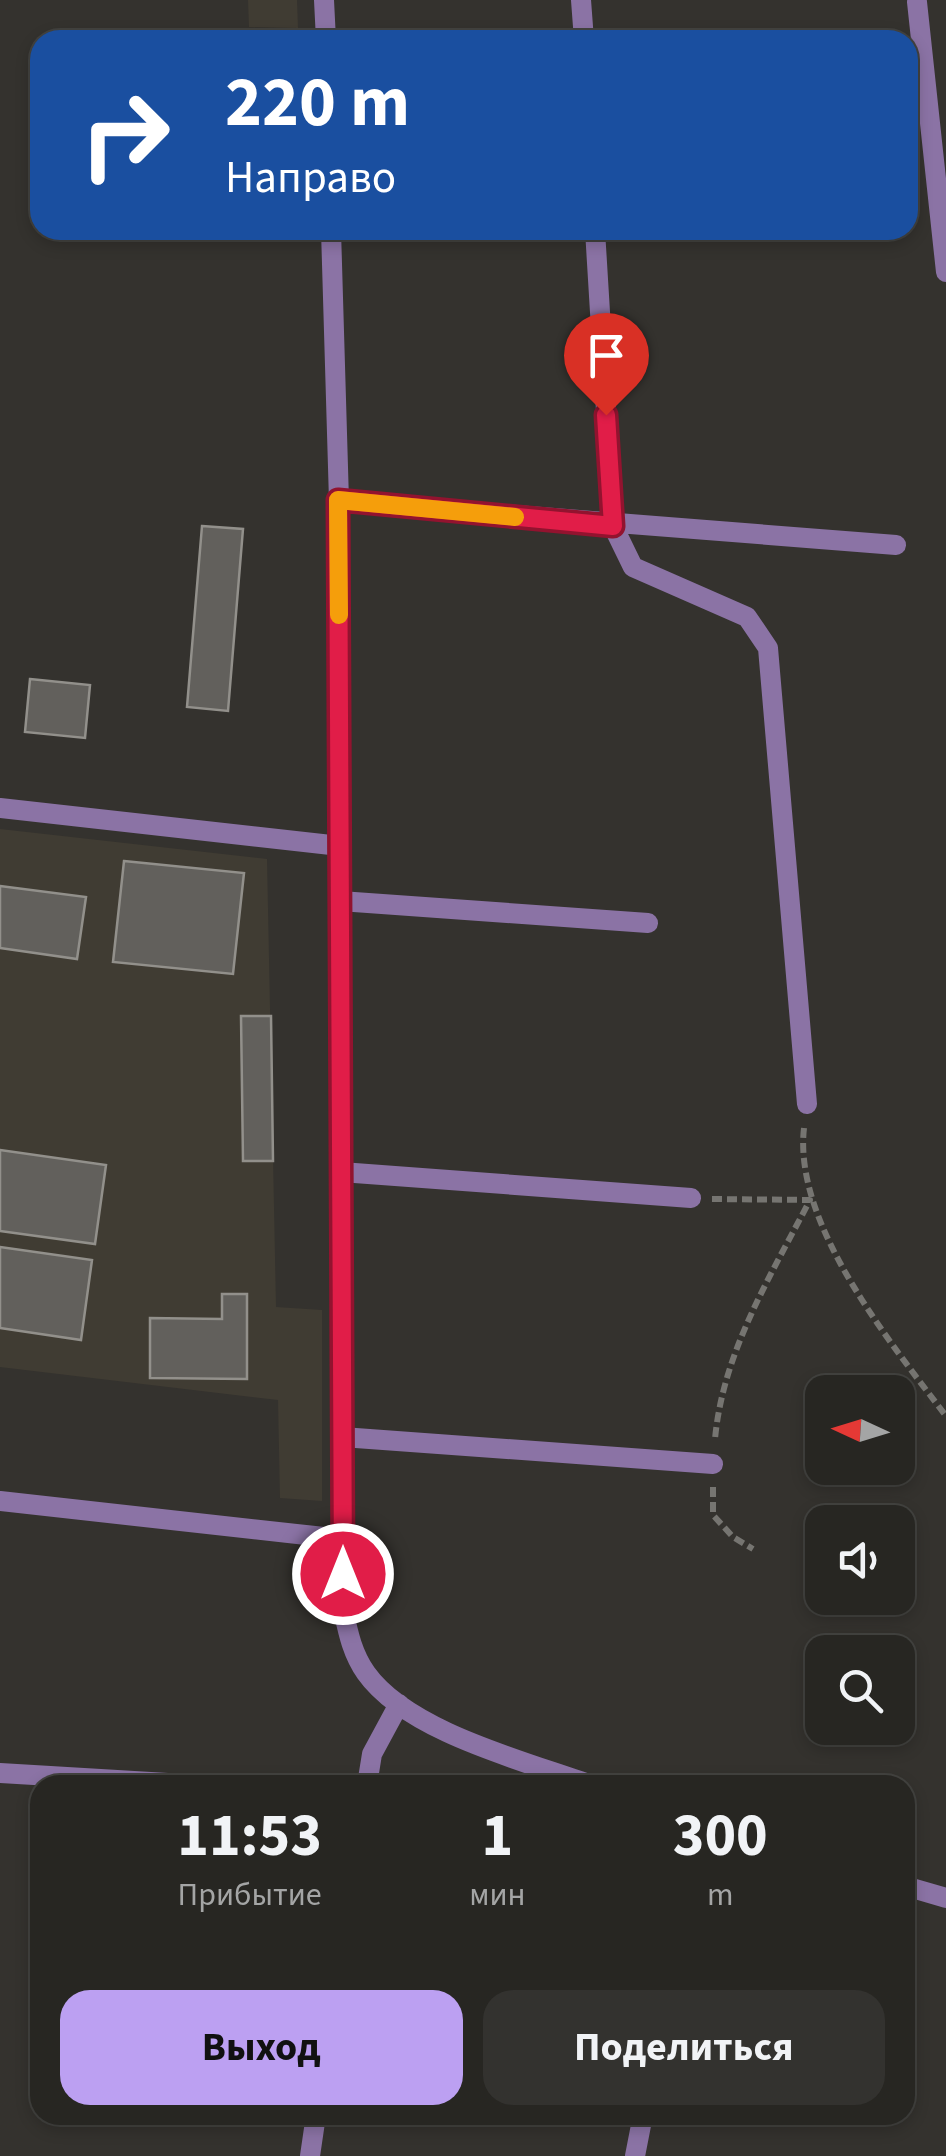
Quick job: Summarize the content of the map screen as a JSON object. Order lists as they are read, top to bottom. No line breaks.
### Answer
{"north":"left","page":{"turn":["220 m","Направо"],"eta":["11:53","Прибытие","1","мин","300","m"],"buttons":["Выход","Поделиться"]}}
